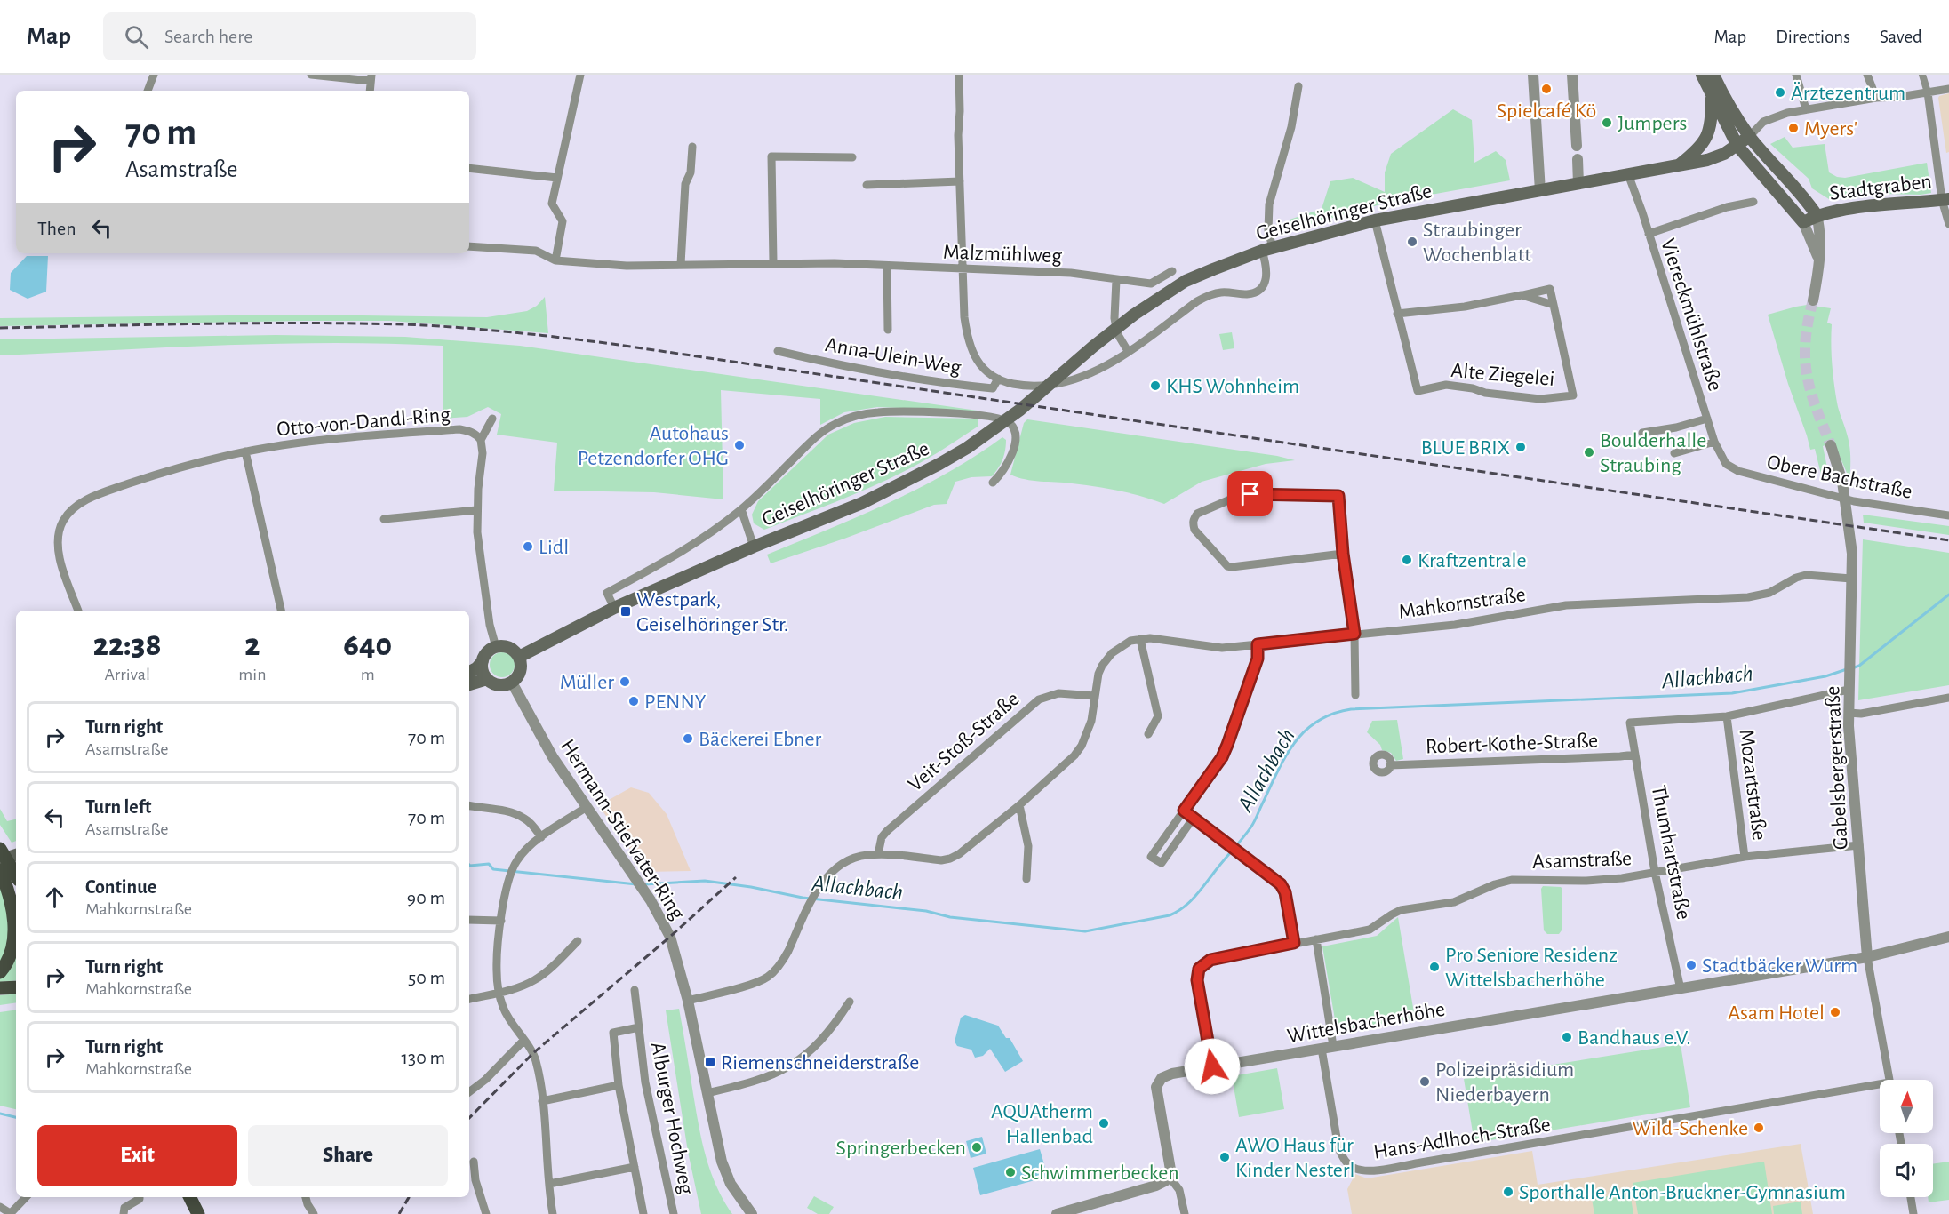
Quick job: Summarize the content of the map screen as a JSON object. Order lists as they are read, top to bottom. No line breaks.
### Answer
{"streets":{"main road":["Stadtgraben","Geiselhöringer Straße"],"street":["Malzmühlweg","Viereckmühlstraße","Anna-Ulein-Weg","Alte Ziegelei","Otto-von-Dandl-Ring","Obere Bachstraße","Mahkornstraße","Veit-Stoß-Straße","Robert-Kothe-Straße","Gabelsbergerstraße","Mozartstraße","Hermann-Stiefvater-Ring","Thumhartstraße","Asamstraße","Wittelsbacherhöhe","Alburger Hochweg","Hans-Adlhoch-Straße"]},"crossings":[["Stadtgraben","Geiselhöringer Straße"],["Geiselhöringer Straße","Viereckmühlstraße"],["Geiselhöringer Straße","Alte Ziegelei"],["Geiselhöringer Straße","Hermann-Stiefvater-Ring"],["Viereckmühlstraße","Obere Bachstraße"],["Obere Bachstraße","Gabelsbergerstraße"],["Mahkornstraße","Gabelsbergerstraße"],["Robert-Kothe-Straße","Thumhartstraße"],["Gabelsbergerstraße","Asamstraße"],["Gabelsbergerstraße","Wittelsbacherhöhe"],["Mozartstraße","Thumhartstraße"],["Mozartstraße","Asamstraße"],["Thumhartstraße","Asamstraße"],["Thumhartstraße","Wittelsbacherhöhe"],["Asamstraße","Wittelsbacherhöhe"],["Wittelsbacherhöhe","Hans-Adlhoch-Straße"]],"water":["Allachbach"],"places":{"other":["Spielcafé Kö","Ärztezentrum","Jumpers","Myers'","Straubinger Wochenblatt","KHS Wohnheim","Autohaus Petzendorfer OHG","BLUE BRIX","Boulderhalle Straubing","Lidl","Kraftzentrale","Müller","PENNY","Bäckerei Ebner","Stadtbäcker Wurm","Pro Seniore Residenz Wittelsbacherhöhe","Asam Hotel","Bandhaus e.V.","Polizeipräsidium Niederbayern","AQUAtherm Hallenbad","Wild-Schenke","Springerbecken","AWO Haus für Kinder Nesterl","Schwimmerbecken","Sporthalle Anton-Bruckner-Gymnasium"],"transit":["Westpark, Geiselhöringer Str.","Riemenschneiderstraße"]},"north":"top","page":{"header":"Map","search":"Search here","nav":["Map","Directions","Saved"],"turn":["70 m","Asamstraße"],"then":"Then","eta":["22:38","Arrival","2","min","640","m"],"list":[{"name":"Turn right","note":"Asamstraße","value":"70 m"},{"name":"Turn left","note":"Asamstraße","value":"70 m"},{"name":"Continue","note":"Mahkornstraße","value":"90 m"},{"name":"Turn right","note":"Mahkornstraße","value":"50 m"},{"name":"Turn right","note":"Mahkornstraße","value":"130 m"}],"buttons":["Exit","Share"]}}
